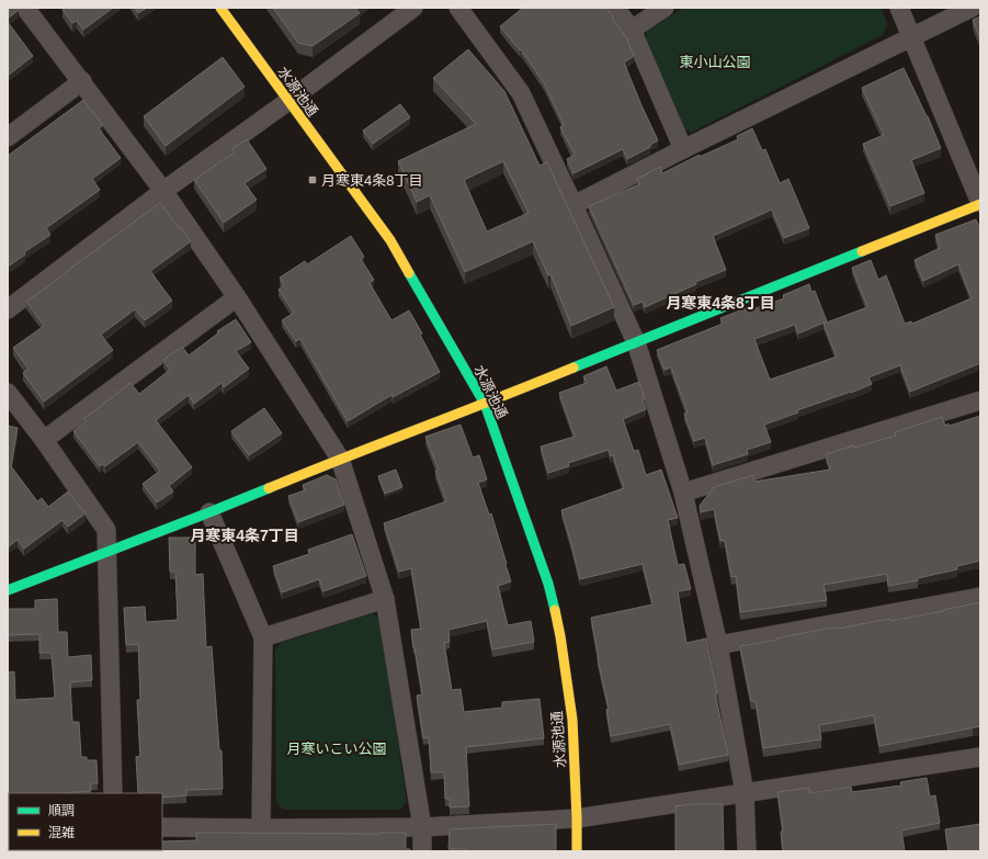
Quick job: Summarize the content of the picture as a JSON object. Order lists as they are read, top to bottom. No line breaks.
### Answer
{"streets":{"street":["水源池通"]},"districts":["月寒東4条8丁目","月寒東4条7丁目"],"parks":["東小山公園","月寒いこい公園"],"places":{"transit":["月寒東4条8丁目"]},"legend":["順調","混雑"]}
